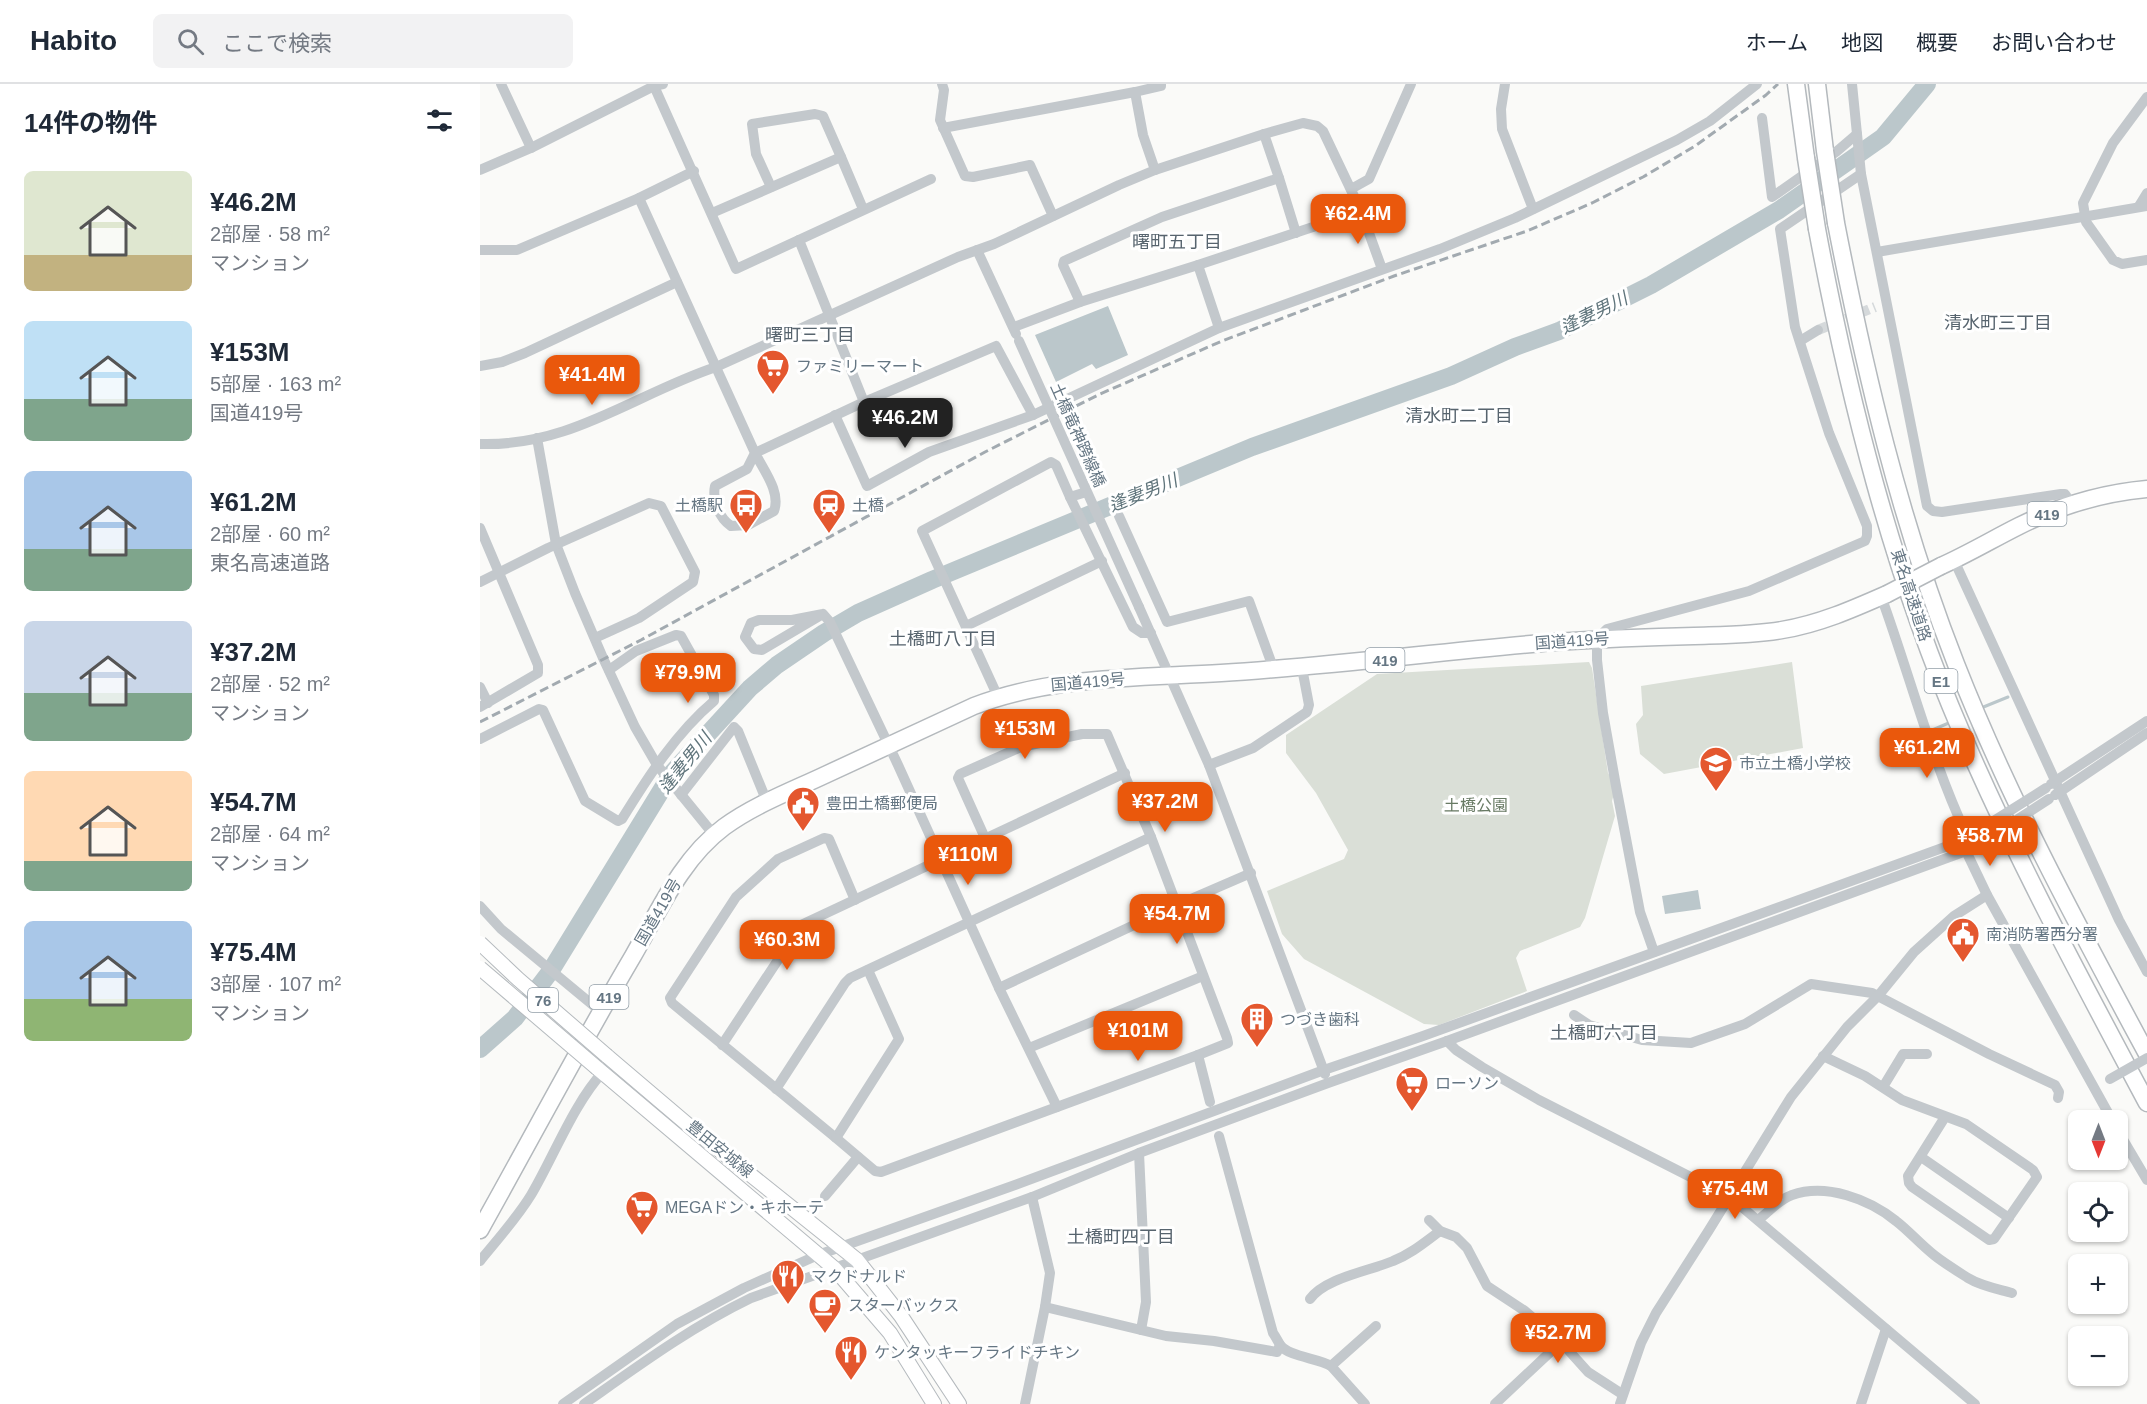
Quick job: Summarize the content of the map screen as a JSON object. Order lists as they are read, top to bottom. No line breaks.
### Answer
{"streets":{"highway":["419","東名高速道路","国道419号","E1"],"main road":["76","豊田安城線"],"street":["土橋竜神跨線橋"]},"crossings":[["土橋竜神跨線橋","国道419号"]],"districts":["曙町五丁目","清水町三丁目","曙町三丁目","清水町二丁目","土橋町八丁目","土橋町六丁目","土橋町四丁目"],"water":["逢妻男川"],"parks":["土橋公園"],"places":{"supermarket":["ファミリーマート","ローソン","MEGAドン・キホーテ"],"bus stop":["土橋駅"],"station":["土橋"],"school or university":["市立土橋小学校"],"public building":["豊田土橋郵便局","南消防署西分署"],"building":["つづき歯科"],"restaurant":["マクドナルド","ケンタッキーフライドチキン"],"cafe":["スターバックス"]},"north":"bottom","page":{"header":"Habito","search":"ここで検索","nav":["ホーム","地図","概要","お問い合わせ"],"heading":"14件の物件","list":[{"name":"¥46.2M","note":"2部屋 · 58 m² · マンション"},{"name":"¥153M","note":"5部屋 · 163 m² · 国道419号"},{"name":"¥61.2M","note":"2部屋 · 60 m² · 東名高速道路"},{"name":"¥37.2M","note":"2部屋 · 52 m² · マンション"},{"name":"¥54.7M","note":"2部屋 · 64 m² · マンション"},{"name":"¥75.4M","note":"3部屋 · 107 m² · マンション"}],"price":["¥62.4M","¥41.4M","¥46.2M","¥79.9M","¥153M","¥61.2M","¥37.2M","¥58.7M","¥110M","¥54.7M","¥60.3M","¥101M","¥75.4M","¥52.7M"],"map_buttons":["+","−"]}}
